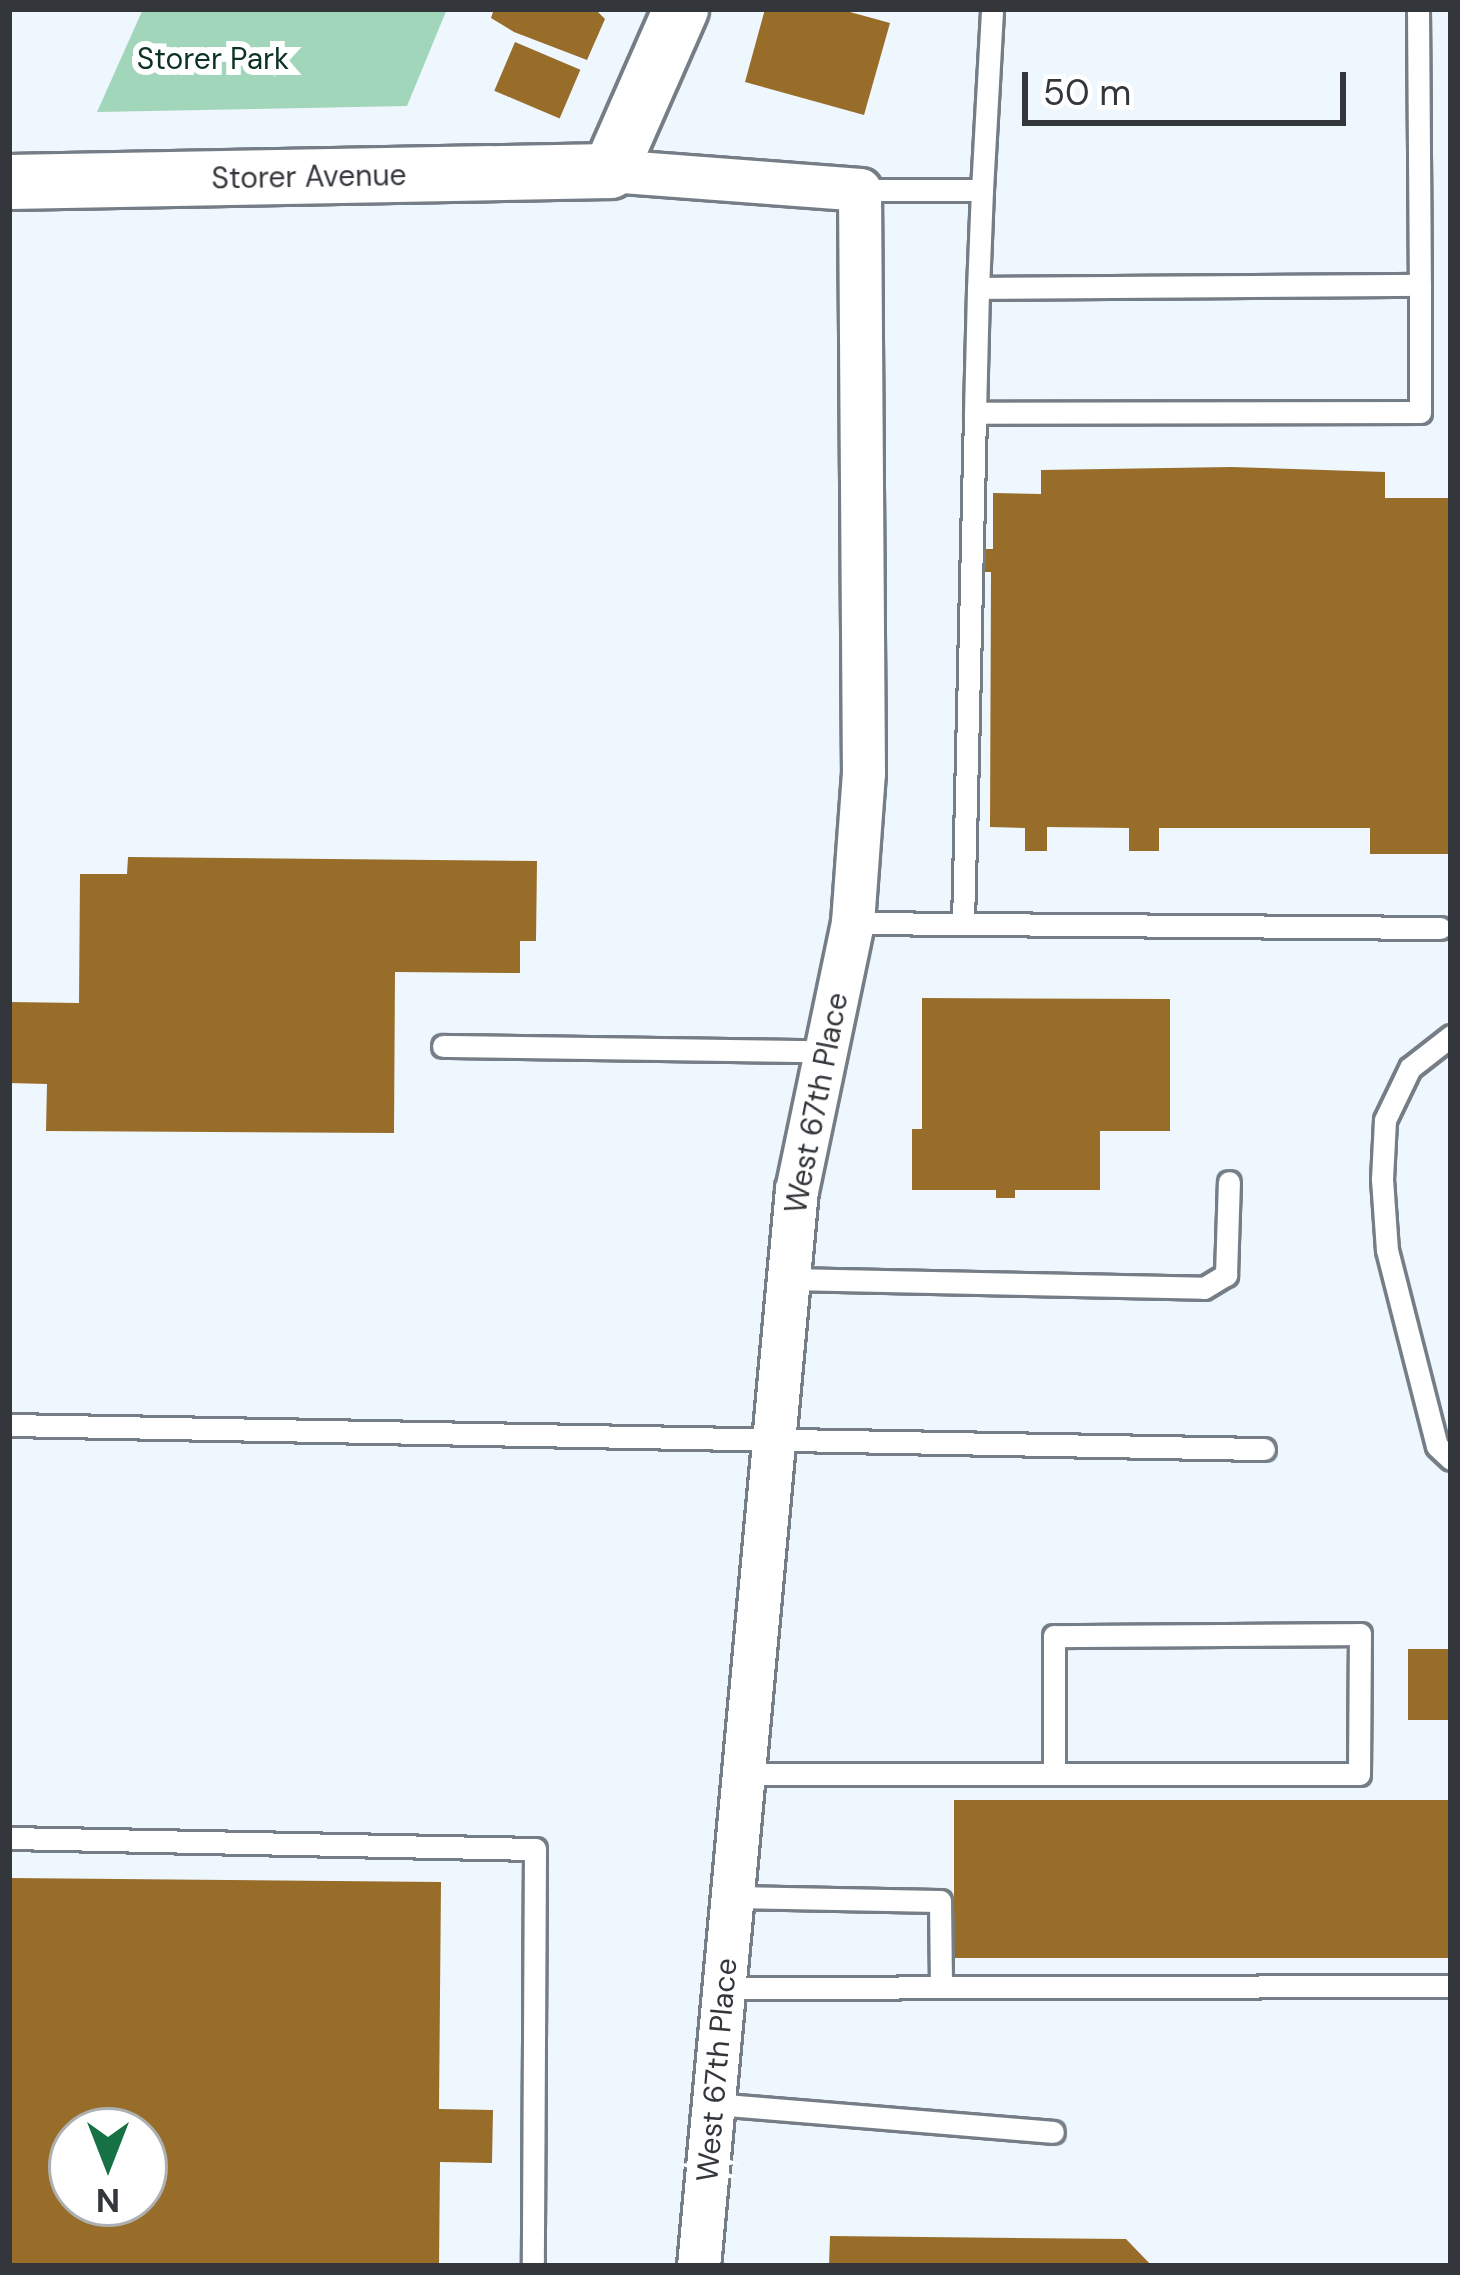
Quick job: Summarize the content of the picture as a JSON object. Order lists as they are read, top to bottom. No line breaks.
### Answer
{"streets":{"street":["Storer Avenue","West 67th Place"]},"parks":["Storer Park"],"scale_bar":"50 m","north":"bottom"}
